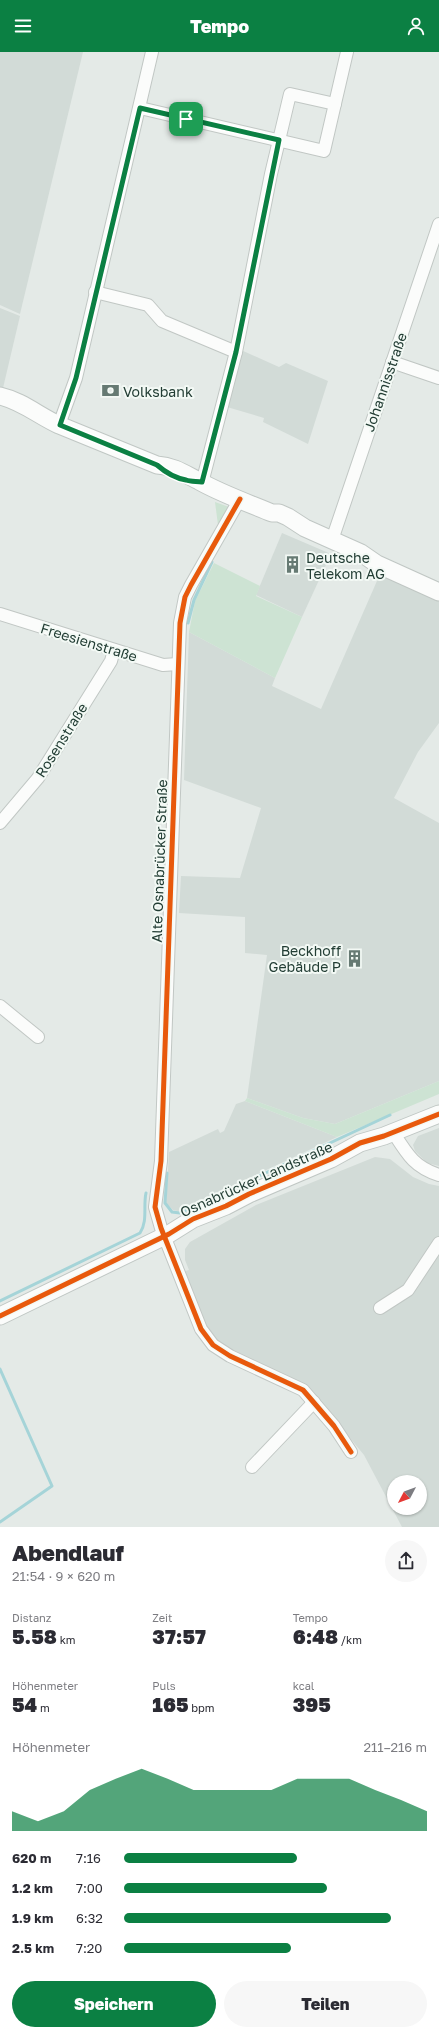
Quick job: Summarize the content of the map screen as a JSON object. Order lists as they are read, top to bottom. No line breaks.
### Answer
{"streets":{"main road":["Osnabrücker Landstraße"],"street":["Johannisstraße","Freesienstraße","Rosenstraße","Alte Osnabrücker Straße"]},"crossings":[["Freesienstraße","Rosenstraße"],["Freesienstraße","Alte Osnabrücker Straße"],["Alte Osnabrücker Straße","Osnabrücker Landstraße"]],"places":{"bank":["Volksbank"],"building":["Deutsche Telekom AG","Beckhoff Gebäude P"]},"north":"bottom left","page":{"header":"Tempo","heading":["Abendlauf","21:54 · 9 × 620 m"],"stats":[["Distanz","5.58 km"],["Zeit","37:57"],["Tempo","6:48 /km"],["Höhenmeter","54 m"],["Puls","165 bpm"],["kcal","395"]],"chart":["Höhenmeter","211–216 m"],"list":[{"name":"620 m","note":"7:16"},{"name":"1.2 km","note":"7:00"},{"name":"1.9 km","note":"6:32"},{"name":"2.5 km","note":"7:20"}],"buttons":["Speichern","Teilen"]}}
